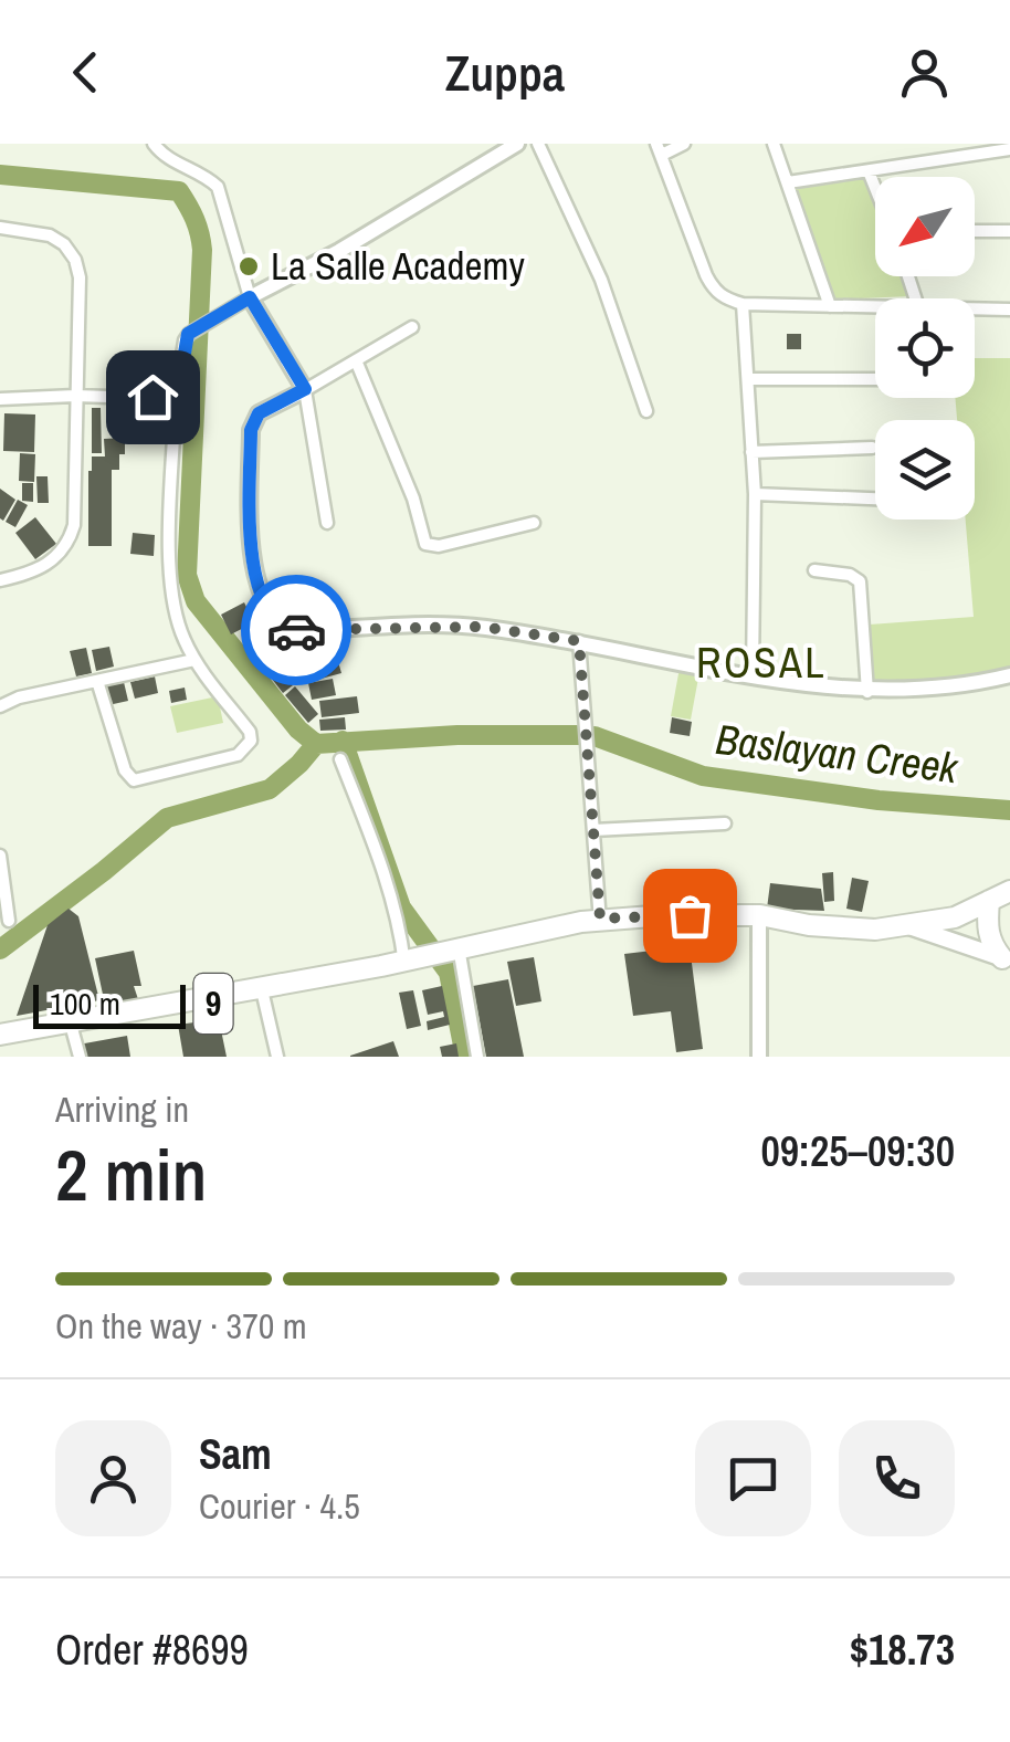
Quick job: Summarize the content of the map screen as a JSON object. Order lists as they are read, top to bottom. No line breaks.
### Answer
{"streets":{"highway":["9"]},"districts":["ROSAL"],"water":["Baslayan Creek"],"places":["La Salle Academy"],"scale_bar":"100 m","north":"bottom left","page":{"header":"Zuppa","scale":"100 m","heading":["2 min","Arriving in","09:25–09:30"],"panel":["Sam","Courier · 4.5","Order #8699","$18.73"],"bar":"On the way · 370 m"}}
